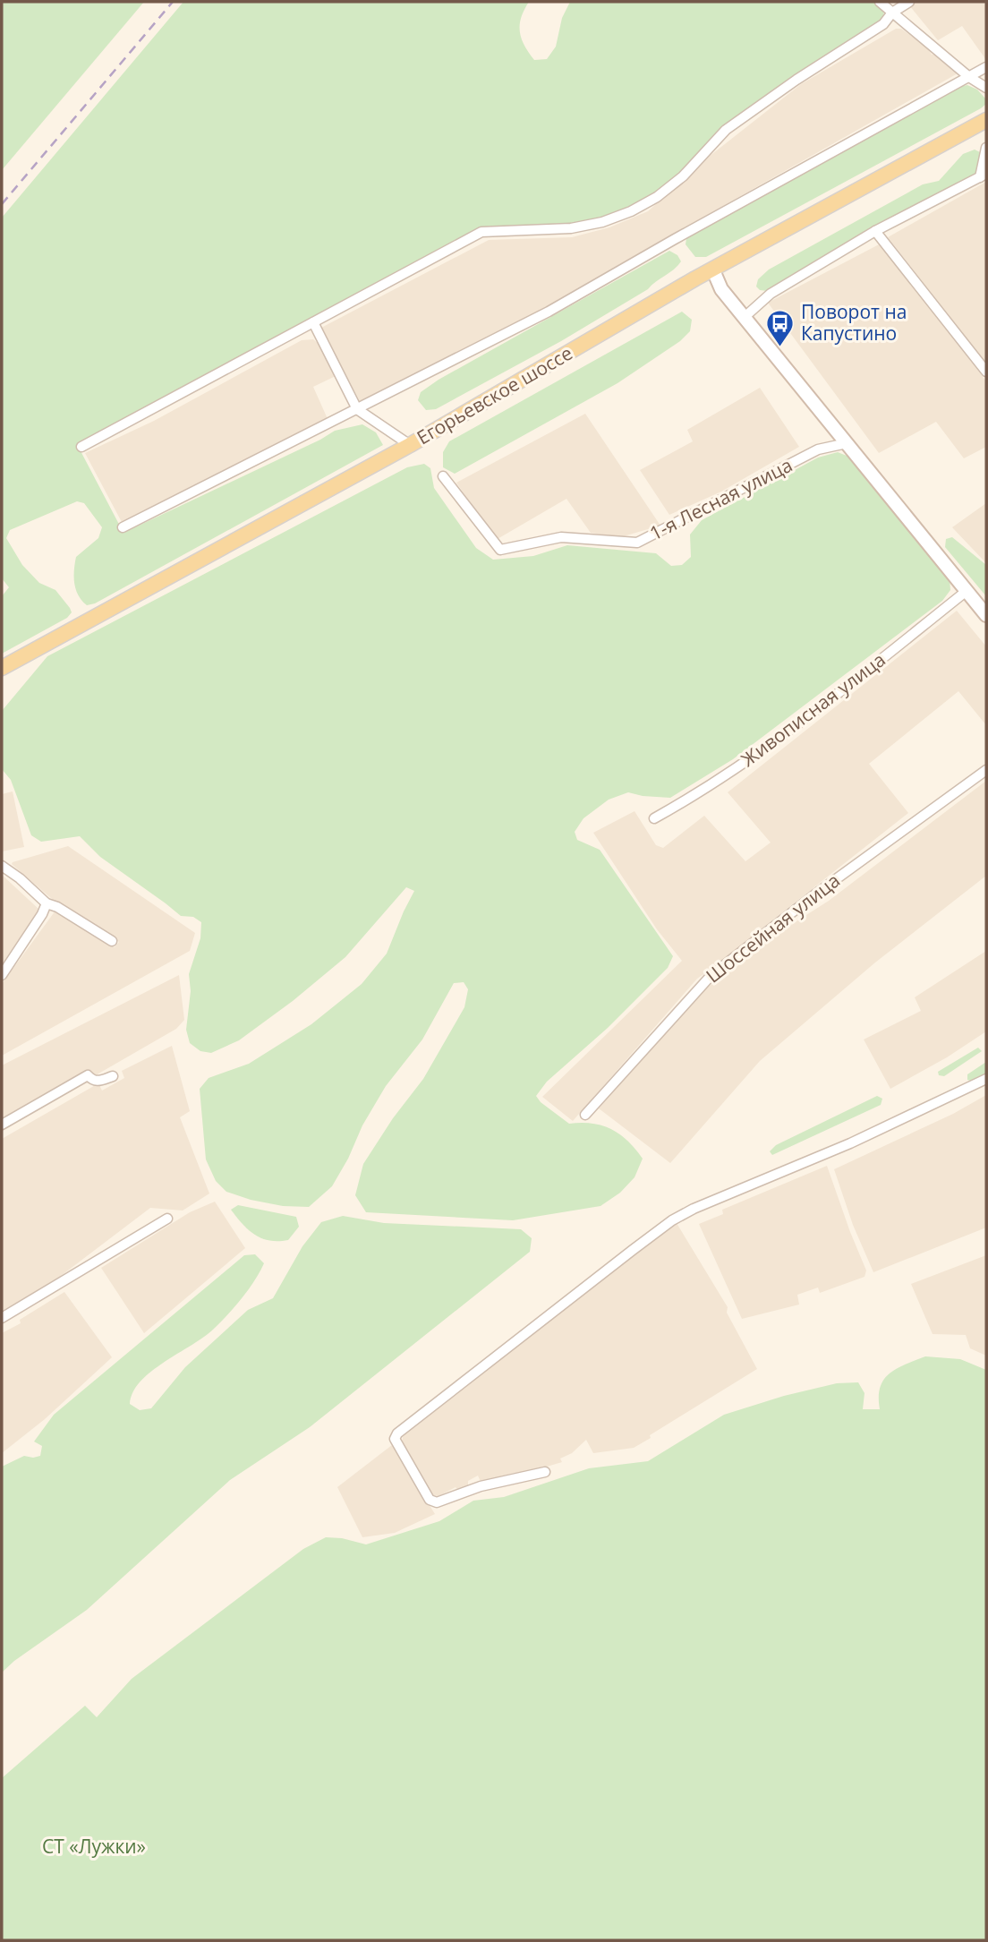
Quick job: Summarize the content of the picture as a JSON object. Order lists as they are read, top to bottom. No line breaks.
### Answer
{"streets":{"main road":["Егорьевское шоссе"],"street":["1-я Лесная улица","Живописная улица","Шоссейная улица"]},"parks":["СТ «Лужки»"],"places":{"bus stop":["Поворот на Капустино"]}}
